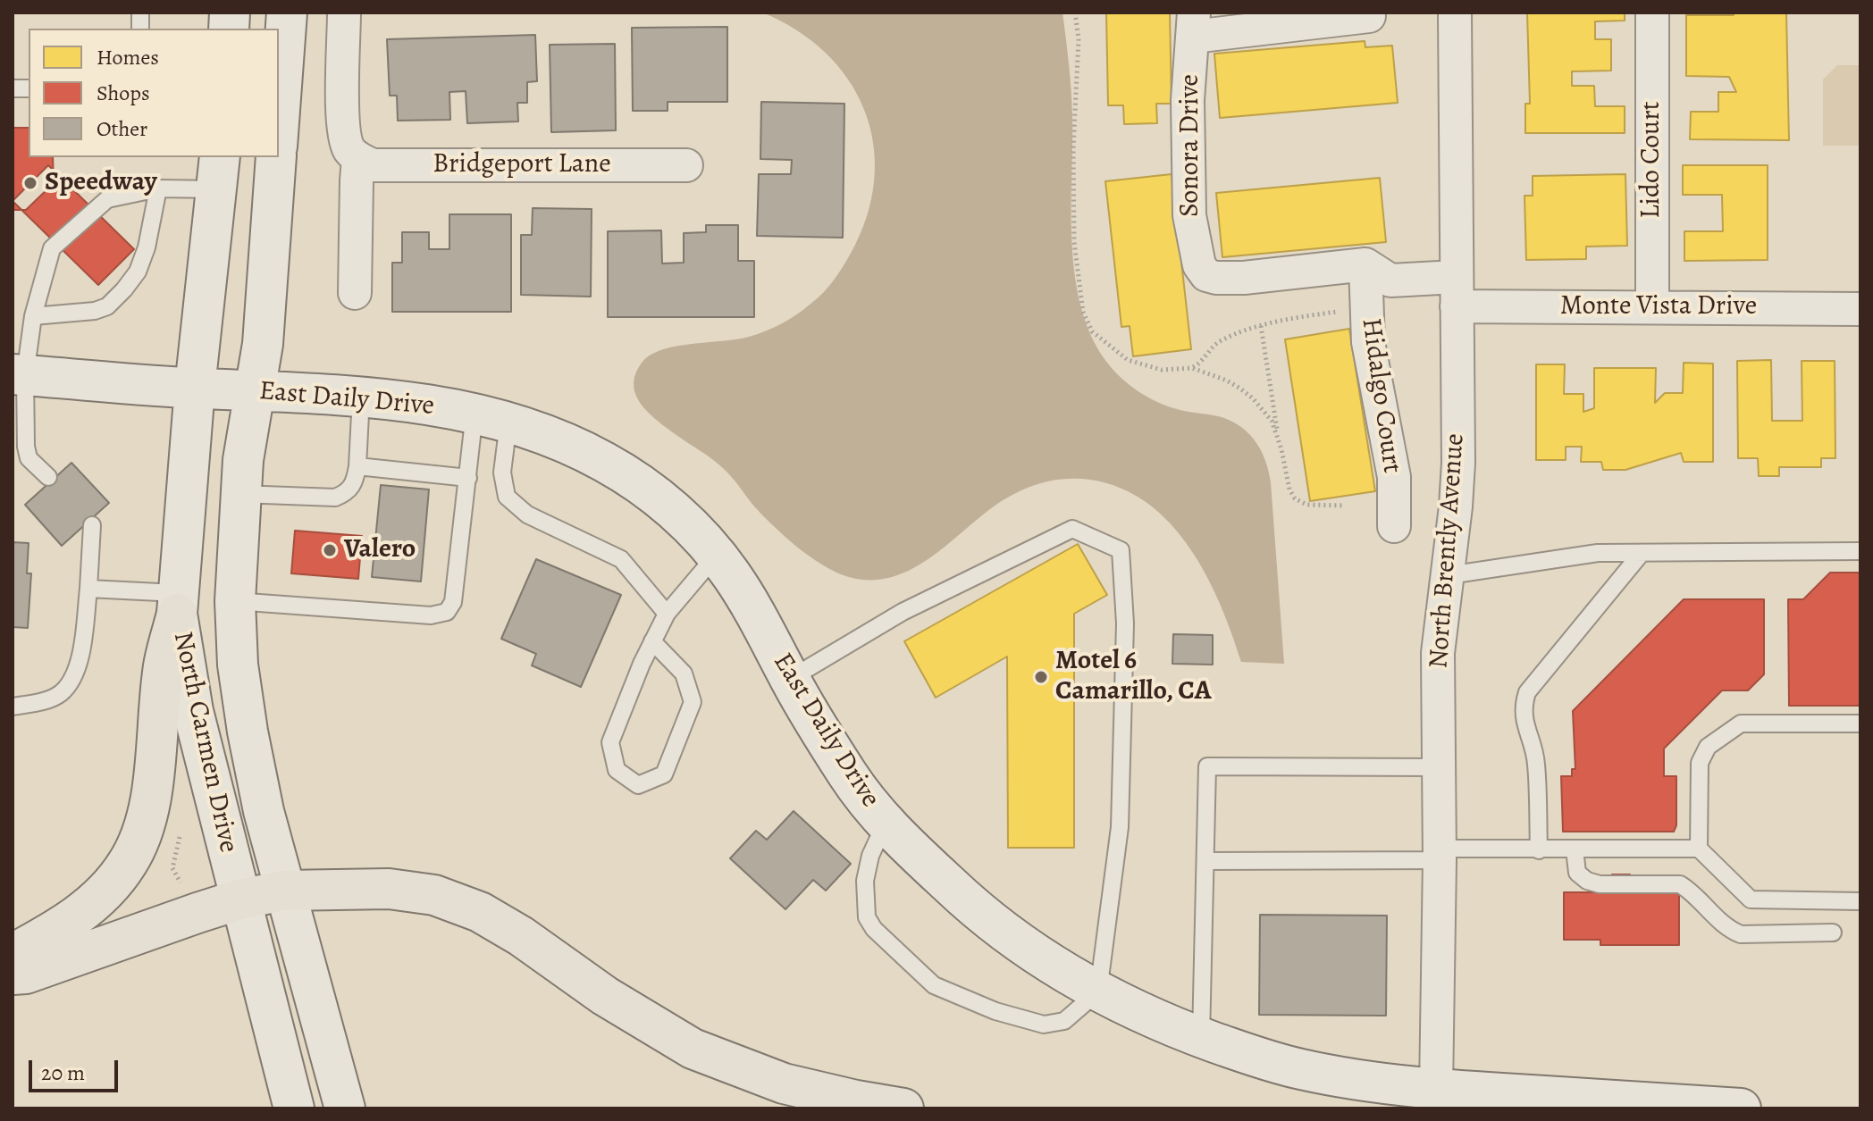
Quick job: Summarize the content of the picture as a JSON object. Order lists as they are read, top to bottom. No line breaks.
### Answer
{"streets":{"main road":["East Daily Drive","North Carmen Drive"],"street":["Sonora Drive","Lido Court","Bridgeport Lane","Monte Vista Drive","Hidalgo Court","North Brently Avenue"]},"crossings":[["Sonora Drive","Monte Vista Drive"],["Sonora Drive","Hidalgo Court"],["Lido Court","Monte Vista Drive"],["Monte Vista Drive","Hidalgo Court"],["Monte Vista Drive","North Brently Avenue"],["East Daily Drive","North Brently Avenue"],["East Daily Drive","North Carmen Drive"]],"places":["Speedway","Valero","Motel 6 Camarillo, CA"],"legend":["Homes","Shops","Other"],"scale_bar":"20 m"}
